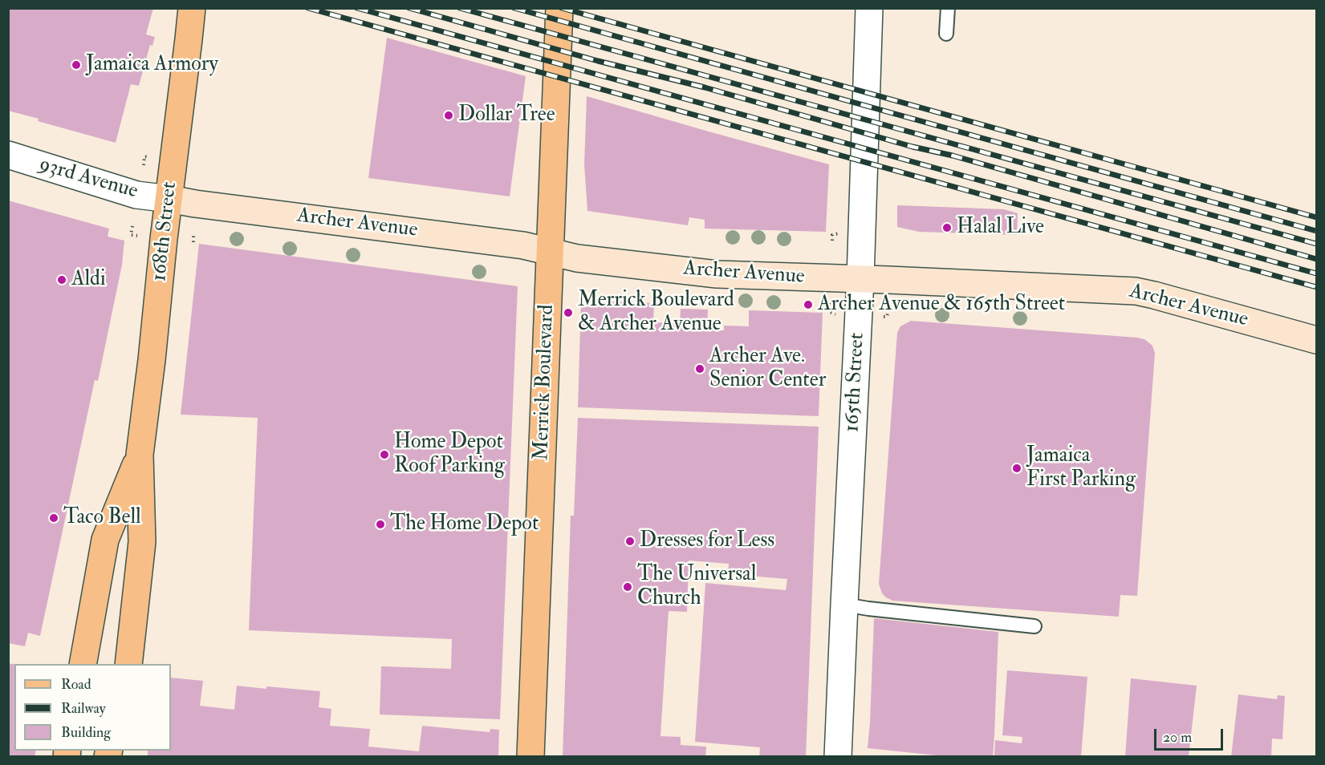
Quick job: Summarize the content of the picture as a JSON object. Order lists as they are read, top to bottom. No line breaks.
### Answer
{"streets":{"main road":["168th Street","Merrick Boulevard"],"street":["93rd Avenue","Archer Avenue","165th Street"]},"crossings":[["93rd Avenue","Archer Avenue"],["93rd Avenue","168th Street"],["Archer Avenue","168th Street"],["Archer Avenue","Merrick Boulevard"],["Archer Avenue","165th Street"]],"places":["Jamaica Armory","Dollar Tree","Halal Live","Aldi","Archer Avenue & 165th Street","Merrick Boulevard & Archer Avenue","Archer Ave. Senior Center","Home Depot Roof Parking","Jamaica First Parking","Taco Bell","The Home Depot","Dresses for Less","The Universal Church"],"legend":["Road","Railway","Building"],"scale_bar":"20 m"}
